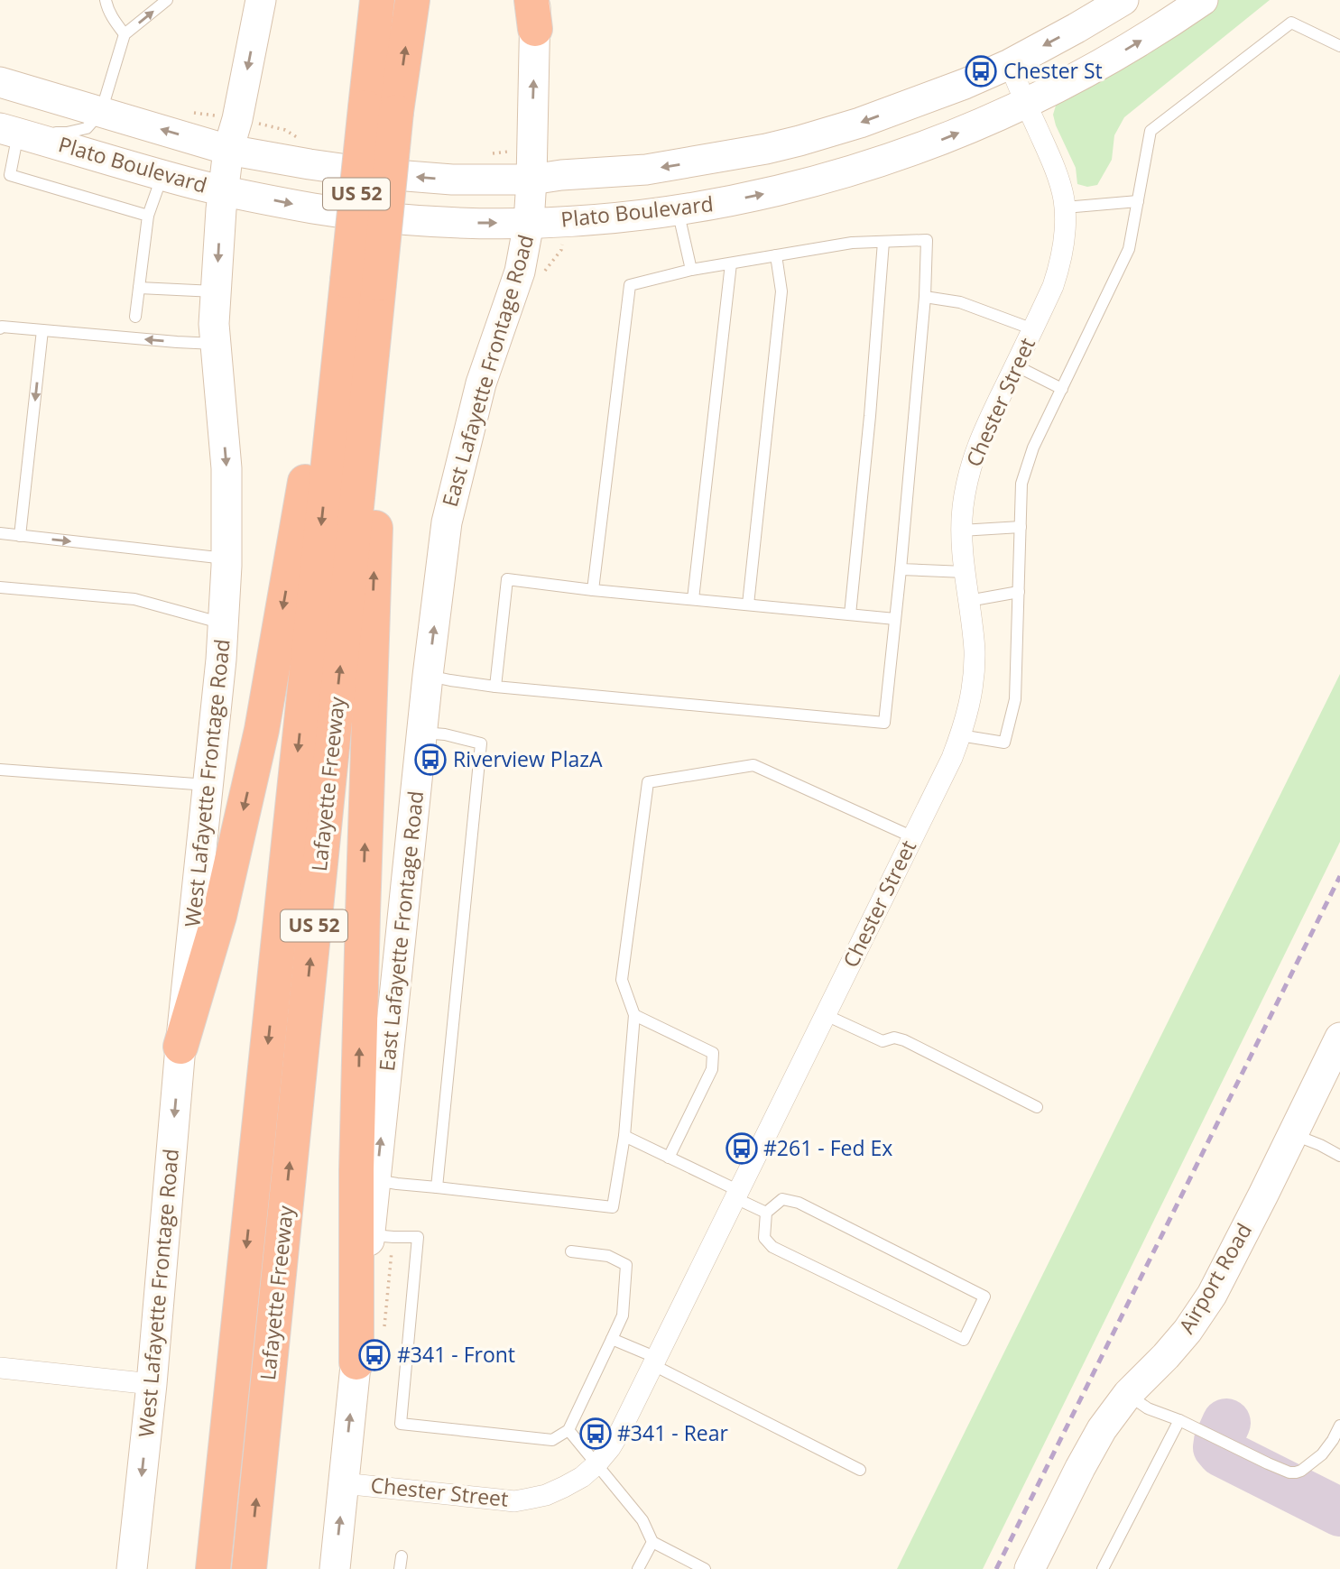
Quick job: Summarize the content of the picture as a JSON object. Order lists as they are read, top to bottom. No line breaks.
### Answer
{"streets":{"highway":["US 52","Lafayette Freeway"],"main road":["Plato Boulevard","East Lafayette Frontage Road","West Lafayette Frontage Road","Airport Road"],"street":["Chester Street"]},"crossings":[["Plato Boulevard","East Lafayette Frontage Road"],["Plato Boulevard","Chester Street"],["Plato Boulevard","West Lafayette Frontage Road"],["East Lafayette Frontage Road","Chester Street"]],"one_way":["East Lafayette Frontage Road","West Lafayette Frontage Road"],"places":{"bus stop":["Chester St","Riverview PlazA","#261 - Fed Ex","#341 - Front","#341 - Rear"]}}
